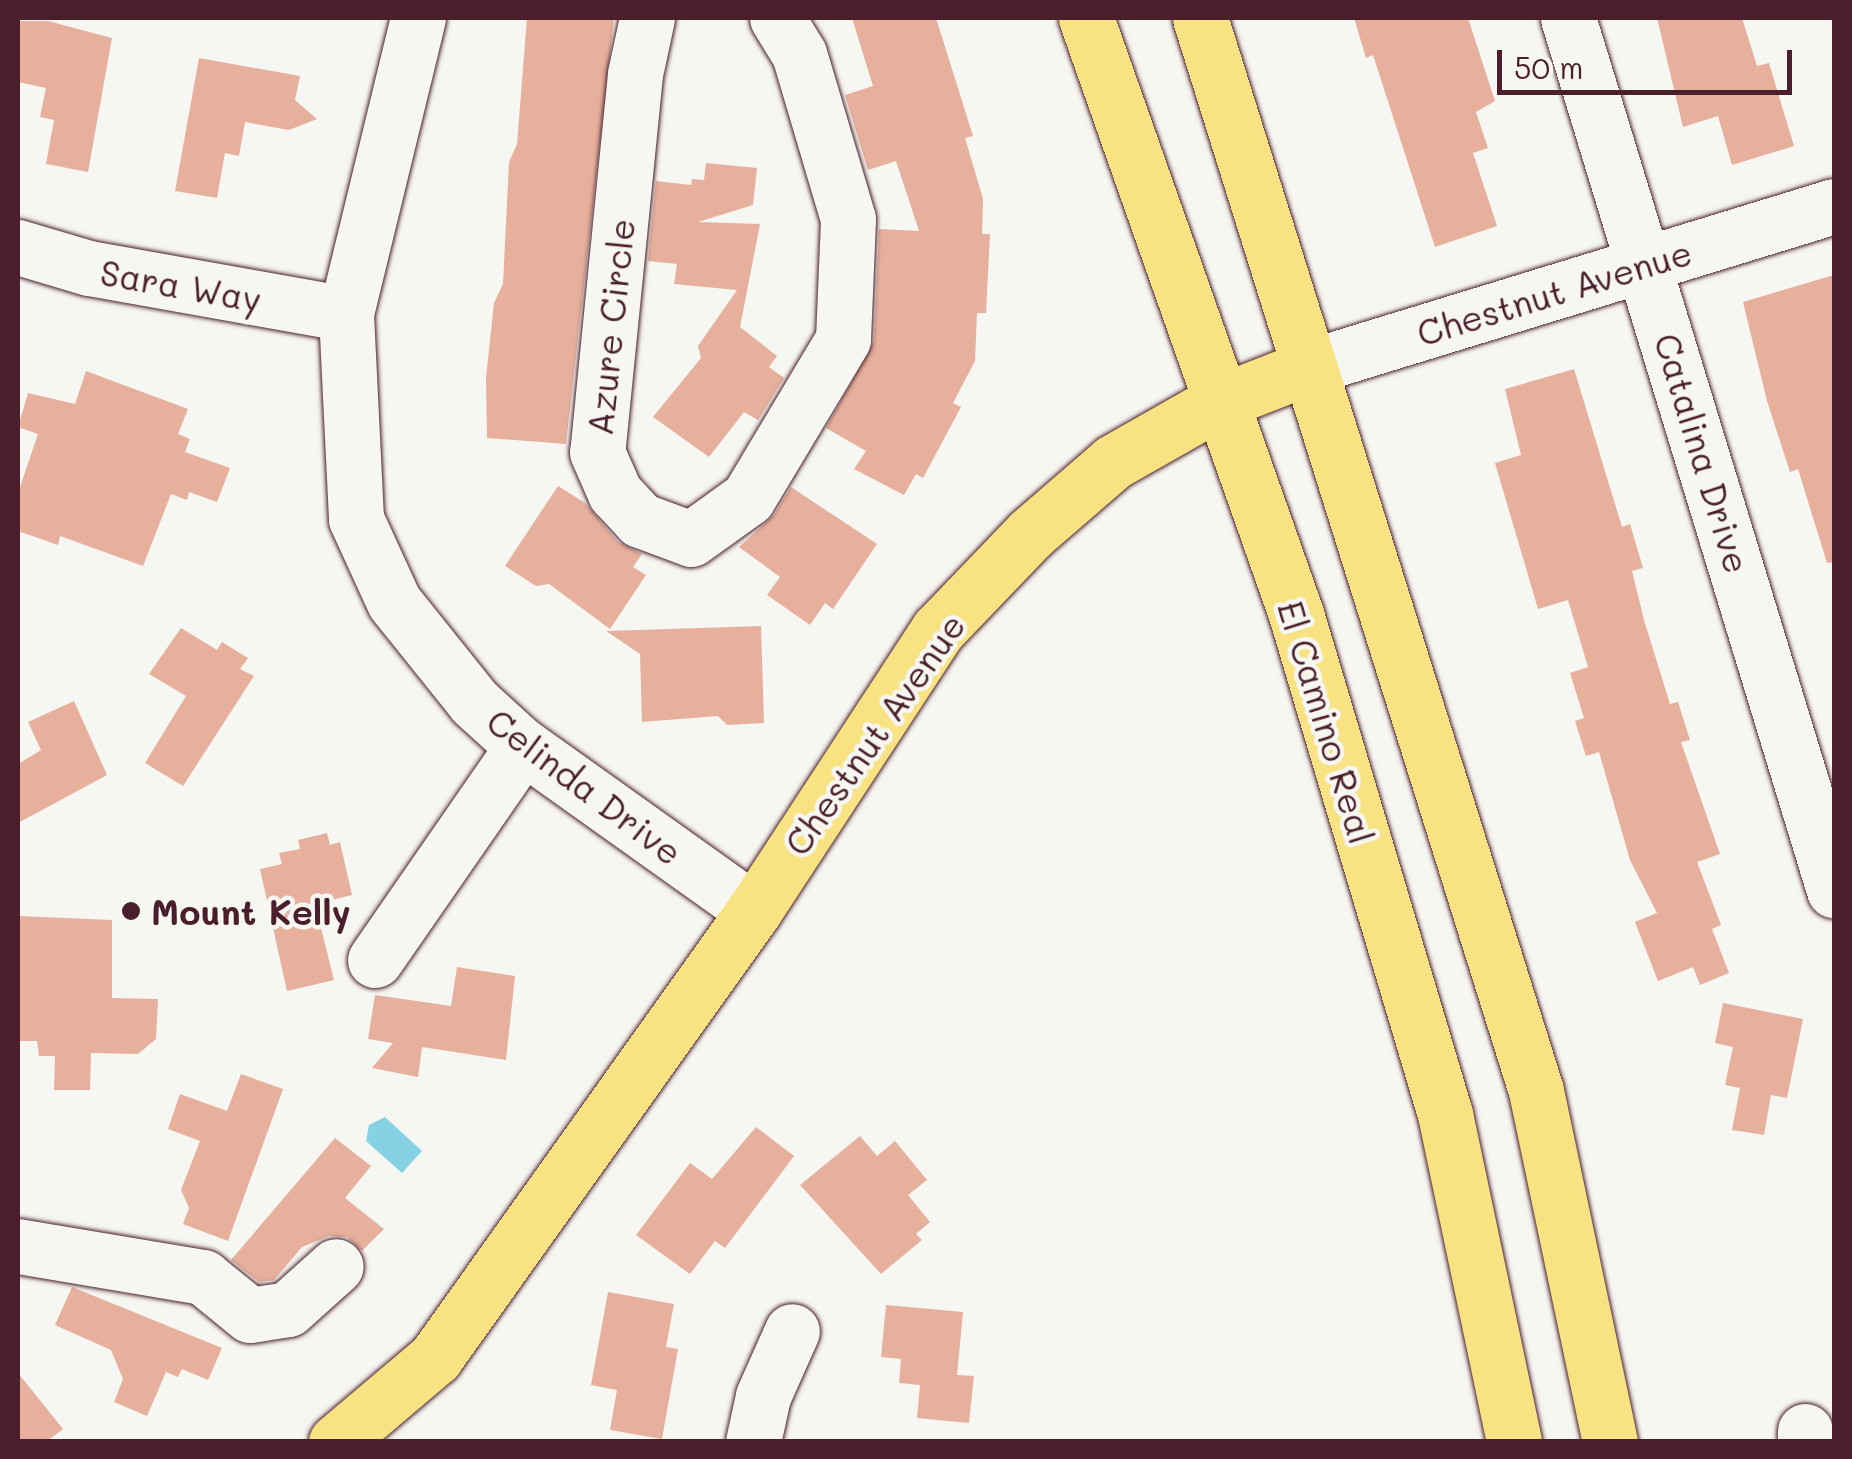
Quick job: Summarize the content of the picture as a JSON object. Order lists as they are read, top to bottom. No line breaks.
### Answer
{"streets":{"main road":["Chestnut Avenue","El Camino Real"],"street":["Sara Way","Azure Circle","Catalina Drive","Celinda Drive"]},"crossings":[["Sara Way","Celinda Drive"],["Chestnut Avenue","Catalina Drive"],["Chestnut Avenue","El Camino Real"],["Chestnut Avenue","Celinda Drive"]],"places":["Mount Kelly"],"scale_bar":"50 m"}
